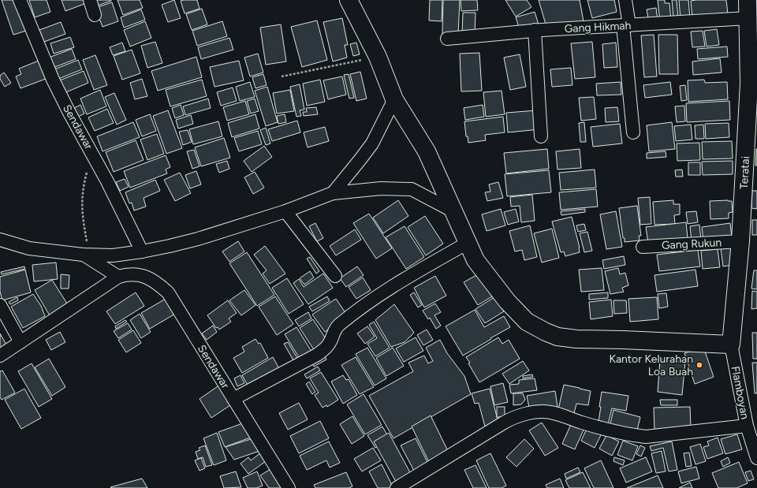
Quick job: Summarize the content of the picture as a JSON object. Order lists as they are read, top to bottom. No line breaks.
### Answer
{"streets":{"main road":["Teratai"],"street":["Gang Hikmah","Sendawar","Gang Rukun","Flamboyan"]},"crossings":[["Gang Hikmah","Teratai"],["Teratai","Gang Rukun"],["Teratai","Flamboyan"]],"places":["Kantor Kelurahan Loa Buah"]}
